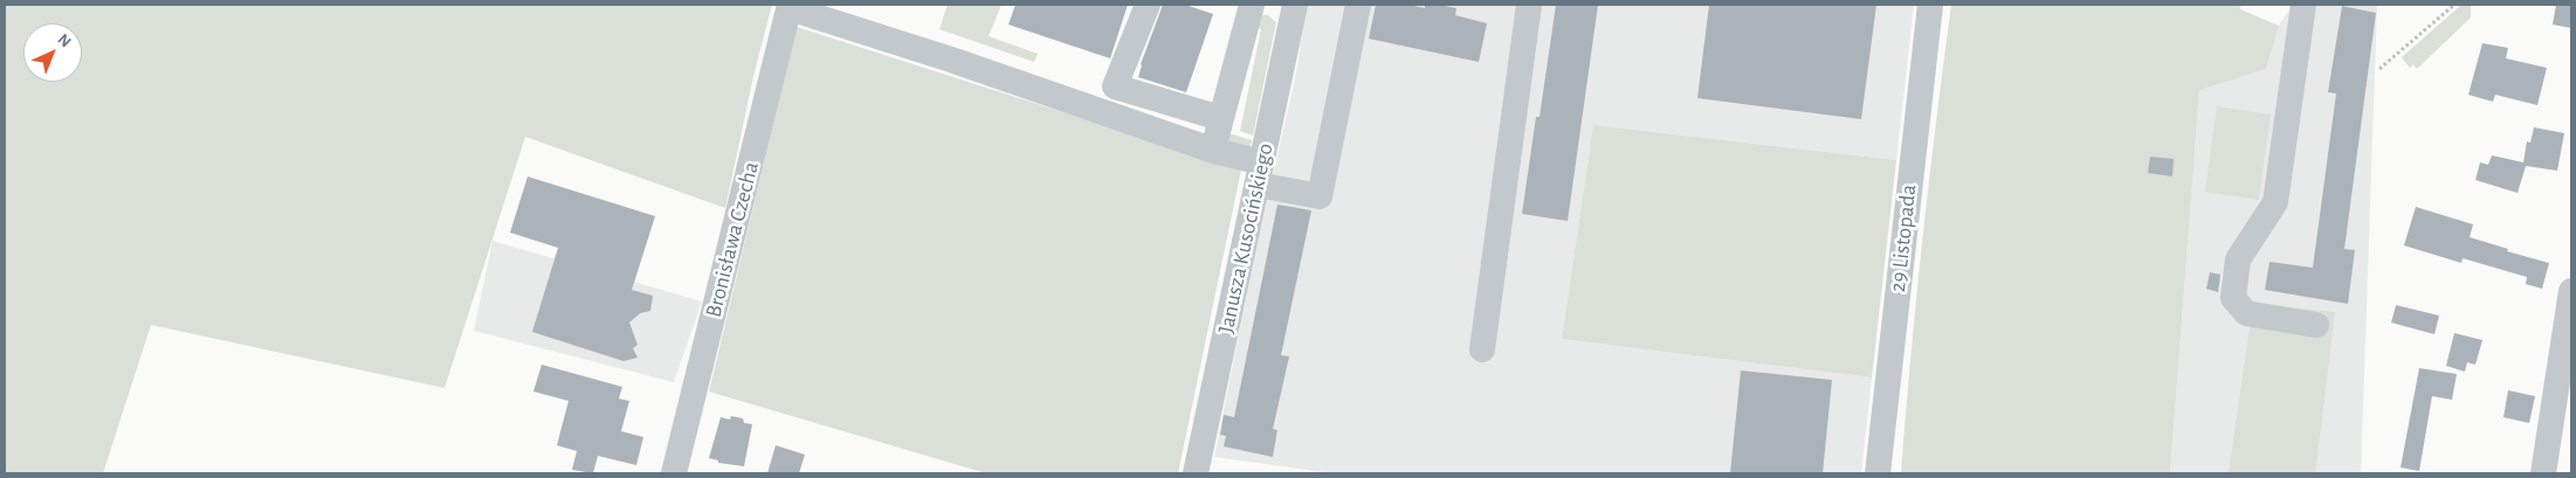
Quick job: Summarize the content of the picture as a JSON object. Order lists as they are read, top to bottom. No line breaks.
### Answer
{"streets":{"street":["Janusza Kusocińskiego","29 Listopada","Bronisława Czecha"]},"north":"top right"}
